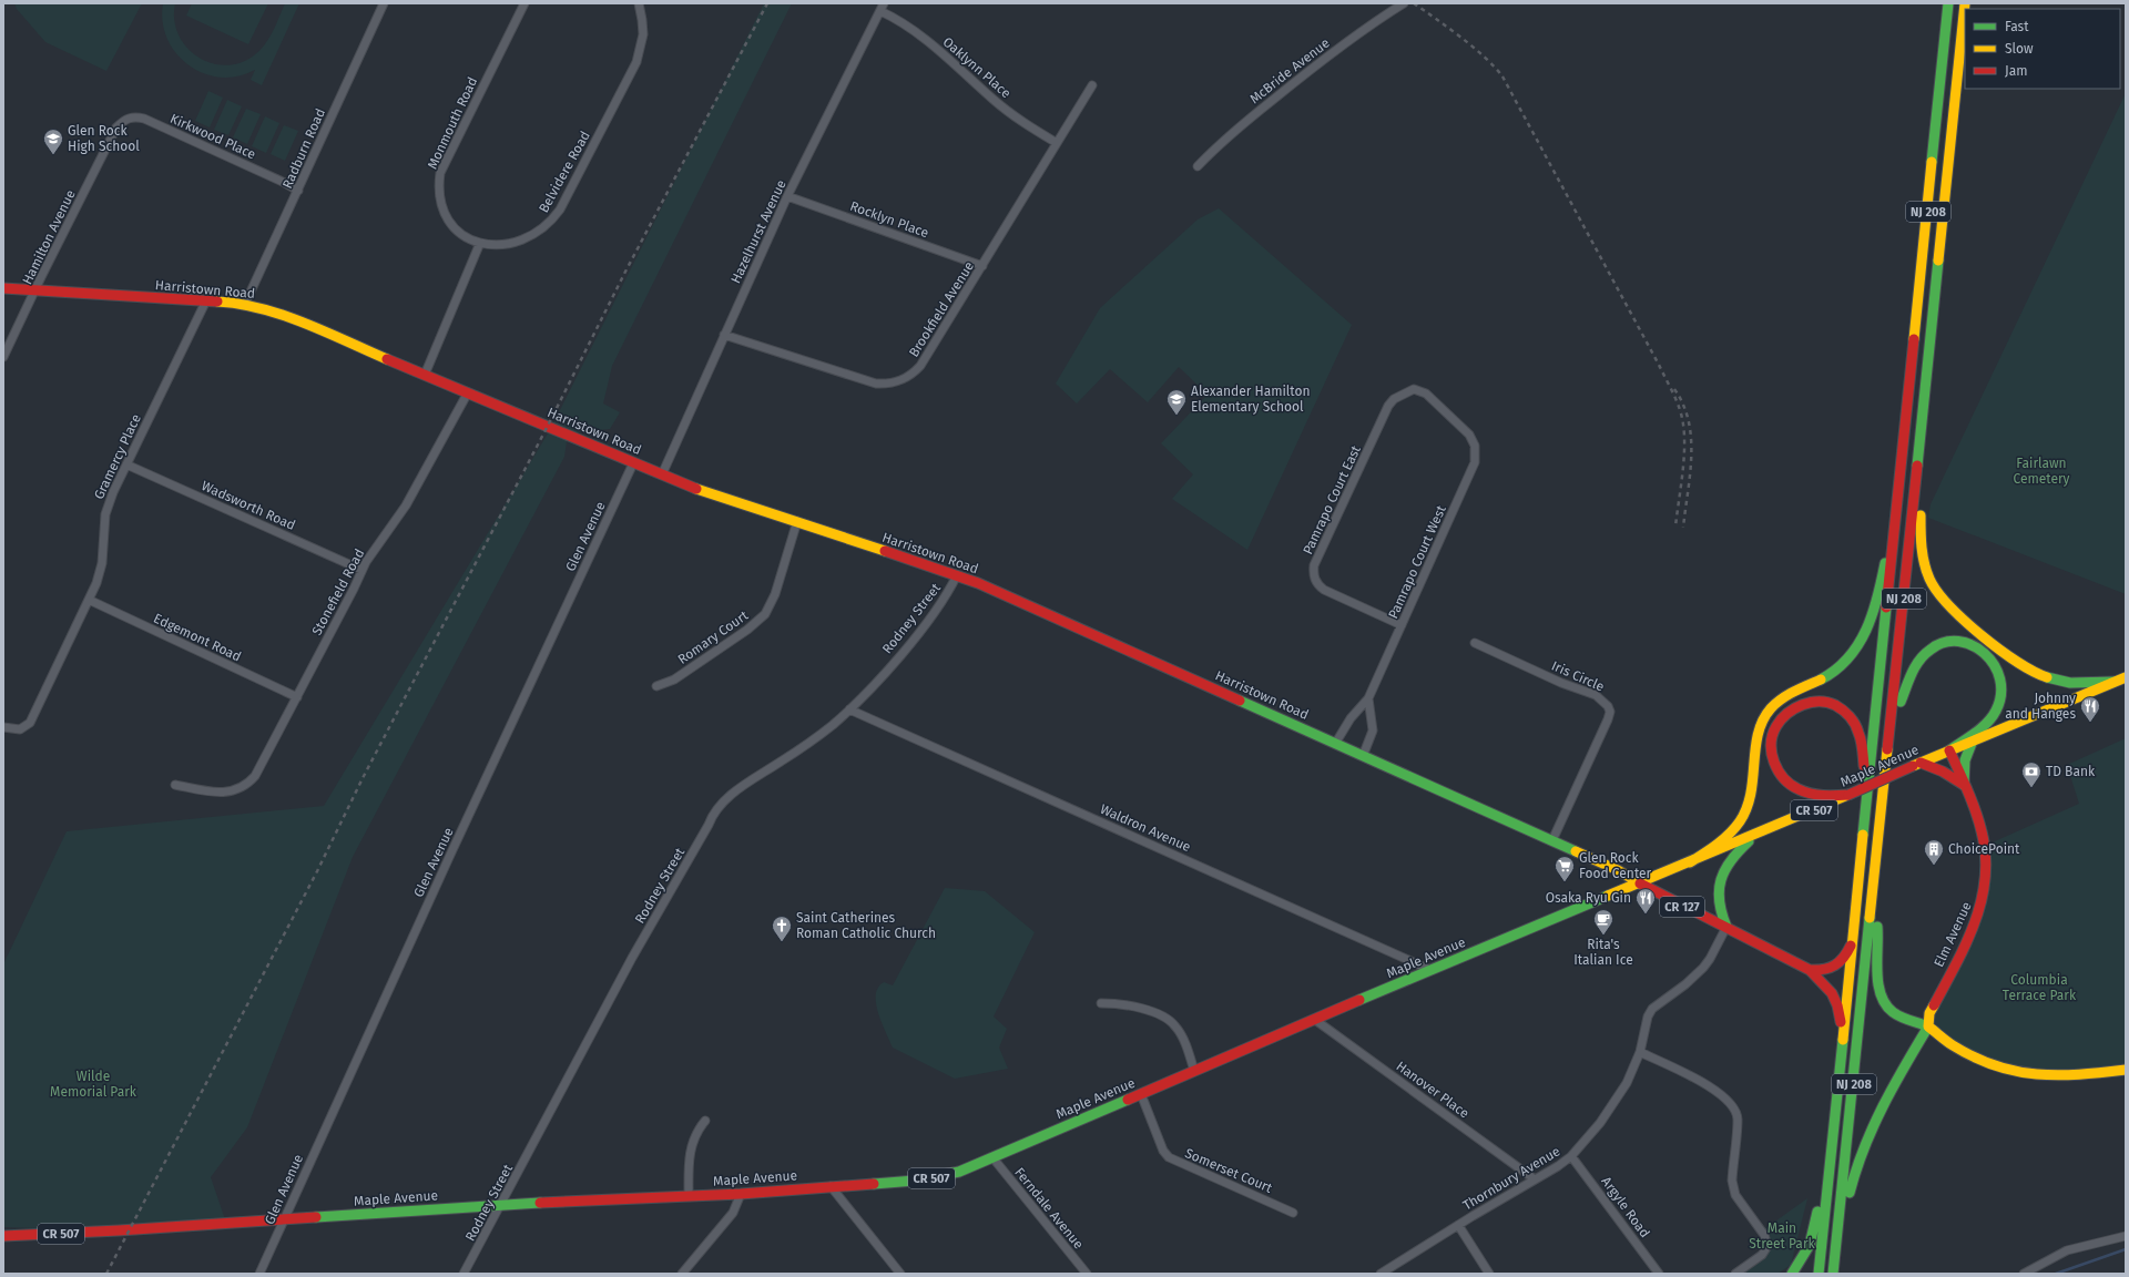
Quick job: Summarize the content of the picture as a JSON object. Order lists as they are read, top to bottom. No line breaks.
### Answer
{"streets":{"main road":["NJ 208","Harristown Road","Maple Avenue","CR 507","CR 127","Elm Avenue"],"street":["Oaklynn Place","McBride Avenue","Monmouth Road","Kirkwood Place","Radburn Road","Belvidere Road","Rocklyn Place","Hazelhurst Avenue","Hamilton Avenue","Brookfield Avenue","Gramercy Place","Pamrapo Court East","Wadsworth Road","Glen Avenue","Pamrapo Court West","Stonefield Road","Rodney Street","Edgemont Road","Romary Court","Iris Circle","Waldron Avenue","Hanover Place","Somerset Court","Thornbury Avenue","Argyle Road","Ferndale Avenue"]},"crossings":[["Oaklynn Place","Hazelhurst Avenue"],["Oaklynn Place","Brookfield Avenue"],["Monmouth Road","Belvidere Road"],["Kirkwood Place","Radburn Road"],["Kirkwood Place","Hamilton Avenue"],["Radburn Road","Harristown Road"],["NJ 208","Harristown Road"],["Rocklyn Place","Hazelhurst Avenue"],["Rocklyn Place","Brookfield Avenue"],["Hazelhurst Avenue","Harristown Road"],["Hazelhurst Avenue","Brookfield Avenue"],["Hamilton Avenue","Harristown Road"],["Harristown Road","Gramercy Place"],["Harristown Road","Glen Avenue"],["Harristown Road","Pamrapo Court West"],["Harristown Road","Stonefield Road"],["Harristown Road","Rodney Street"],["Harristown Road","Romary Court"],["Harristown Road","Iris Circle"],["Harristown Road","Maple Avenue"],["Harristown Road","Thornbury Avenue"],["Gramercy Place","Wadsworth Road"],["Gramercy Place","Edgemont Road"],["Pamrapo Court East","Pamrapo Court West"],["Wadsworth Road","Stonefield Road"],["Glen Avenue","Maple Avenue"],["Stonefield Road","Edgemont Road"],["Rodney Street","Maple Avenue"],["Rodney Street","Waldron Avenue"],["Maple Avenue","Waldron Avenue"],["Maple Avenue","Elm Avenue"],["Maple Avenue","Hanover Place"],["Maple Avenue","Somerset Court"],["Maple Avenue","Ferndale Avenue"],["Hanover Place","Thornbury Avenue"],["Thornbury Avenue","Argyle Road"]],"parks":["Fairlawn Cemetery","Columbia Terrace Park","Wilde Memorial Park","Main Street Park"],"places":{"school or university":["Glen Rock High School","Alexander Hamilton Elementary School"],"restaurant":["Johnny and Hanges","Osaka Ryu Gin"],"bank":["TD Bank"],"building":["ChoicePoint"],"supermarket":["Glen Rock Food Center"],"cafe":["Rita's Italian Ice"],"church":["Saint Catherines Roman Catholic Church"]},"legend":["Fast","Slow","Jam"]}
